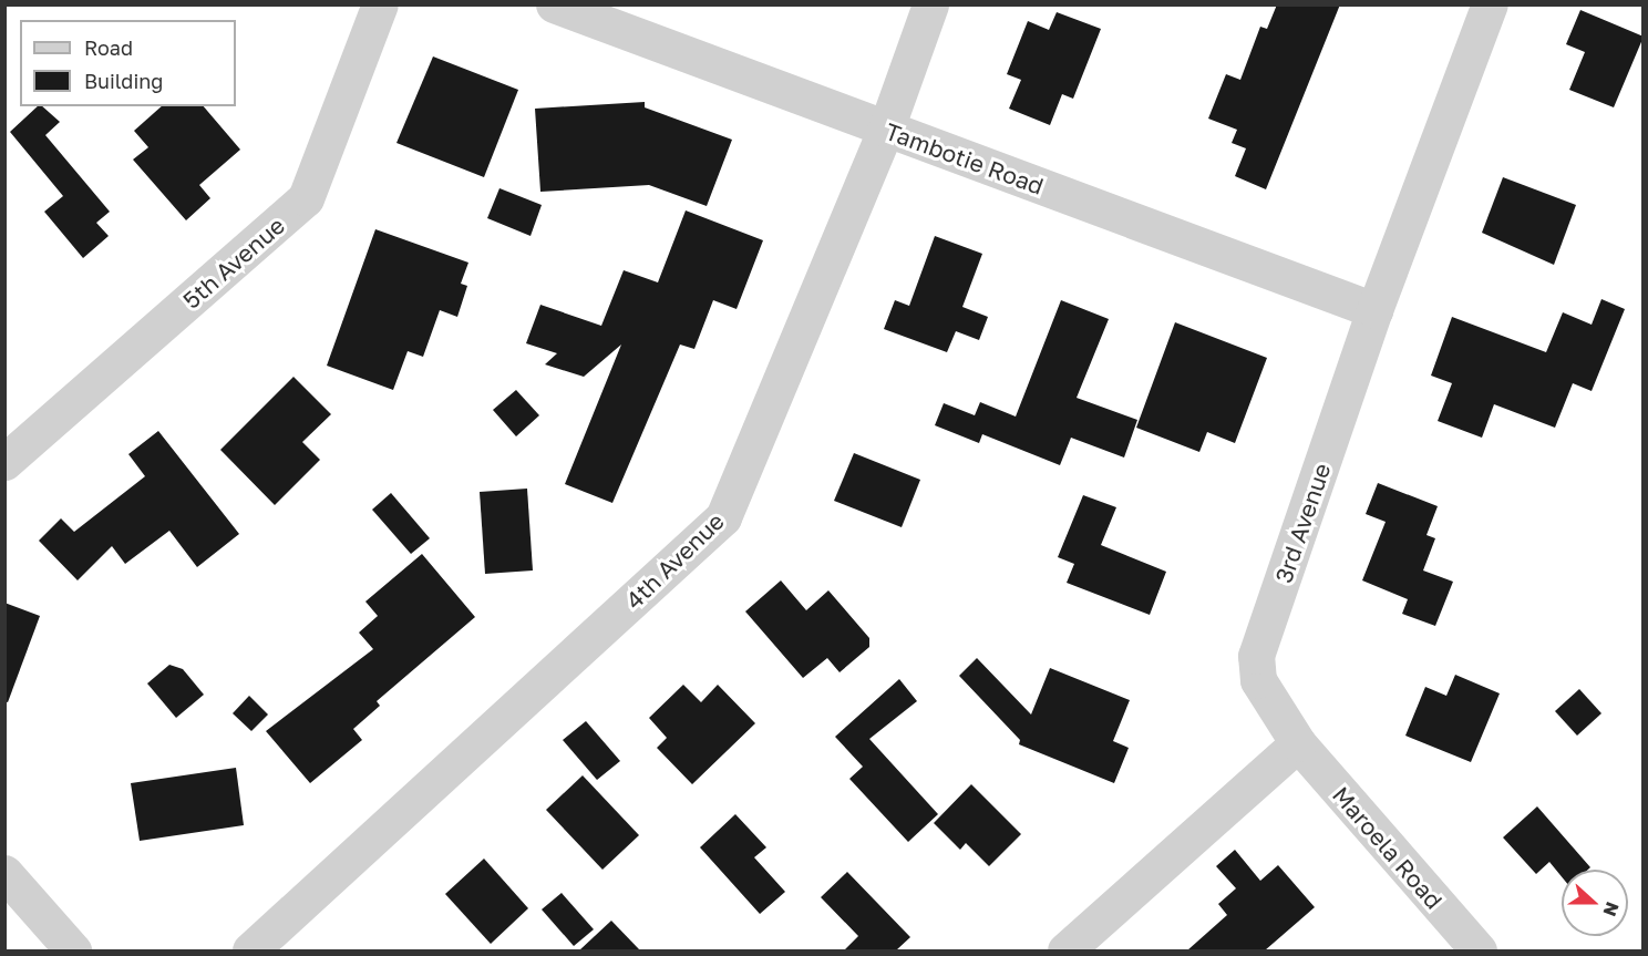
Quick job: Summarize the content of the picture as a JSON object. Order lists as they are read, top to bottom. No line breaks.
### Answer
{"streets":{"street":["Tambotie Road","5th Avenue","3rd Avenue","4th Avenue","Maroela Road"]},"crossings":[["Tambotie Road","3rd Avenue"],["Tambotie Road","4th Avenue"],["3rd Avenue","Maroela Road"]],"legend":["Road","Building"],"north":"right"}
